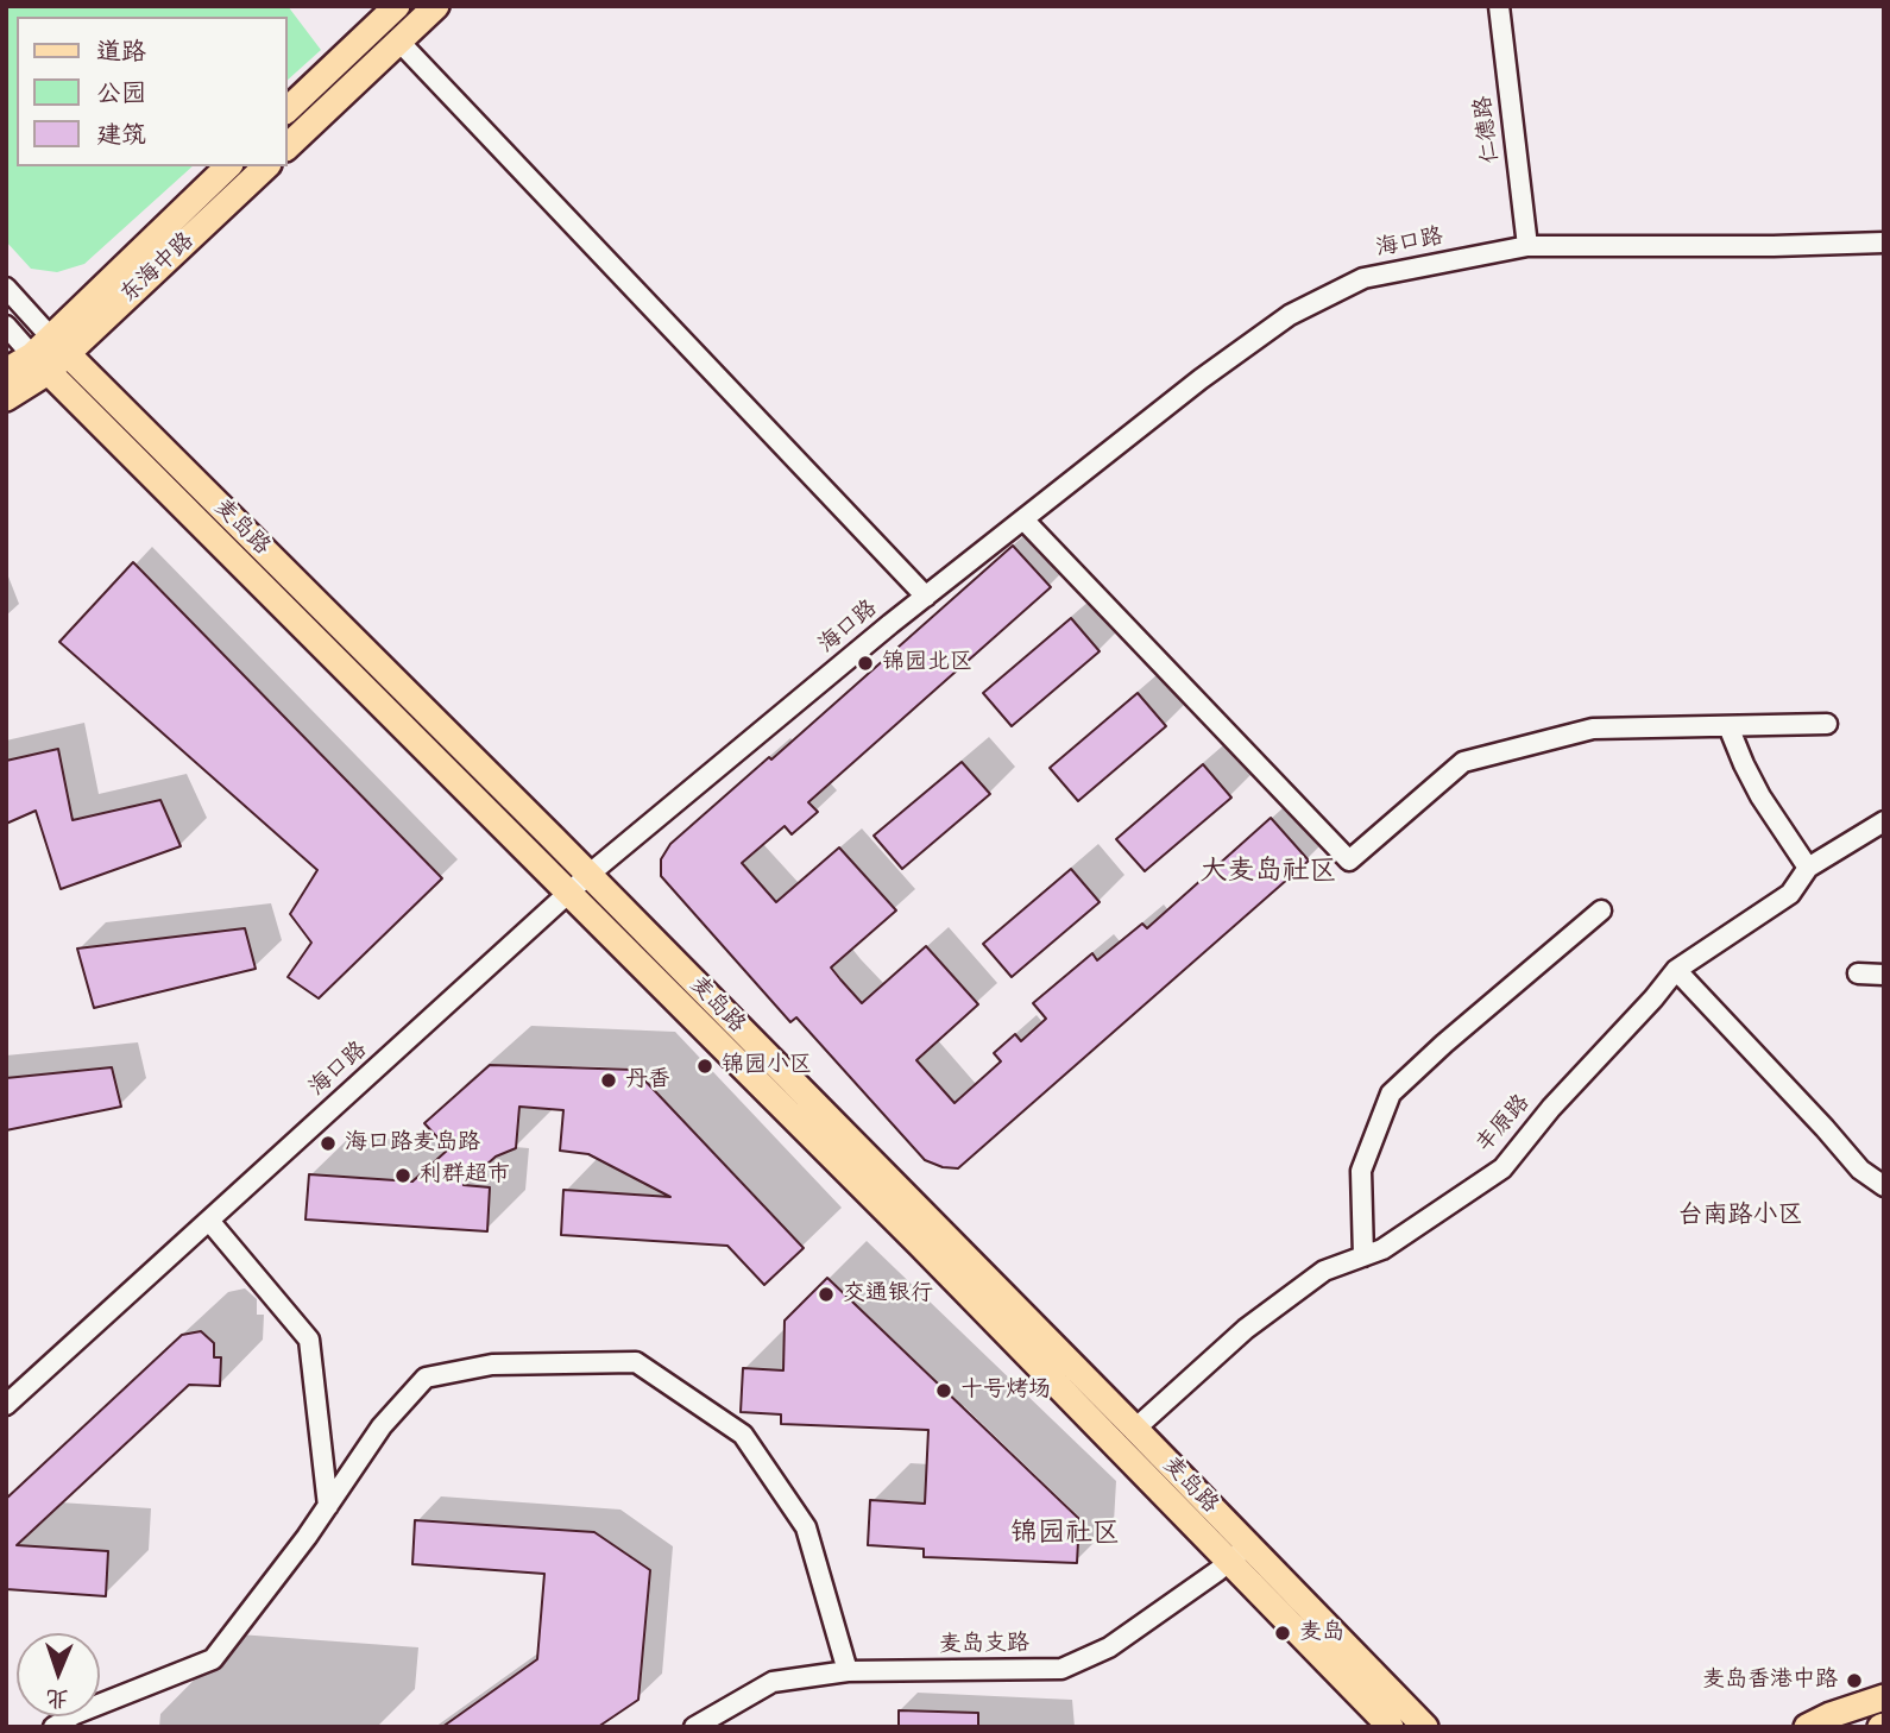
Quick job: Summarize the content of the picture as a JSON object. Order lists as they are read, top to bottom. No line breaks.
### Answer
{"streets":{"main road":["东海中路","麦岛路"],"street":["仁德路","海口路","丰原路","麦岛支路"]},"crossings":[["仁德路","海口路"],["海口路","麦岛路"],["东海中路","麦岛路"],["麦岛路","丰原路"],["麦岛路","麦岛支路"]],"districts":["大麦岛社区","台南路小区","锦园社区"],"places":["锦园北区","锦园小区","丹香","海口路麦岛路","利群超市","交通银行","十号烤场","麦岛","麦岛香港中路"],"legend":["道路","公园","建筑"],"north":"bottom"}
